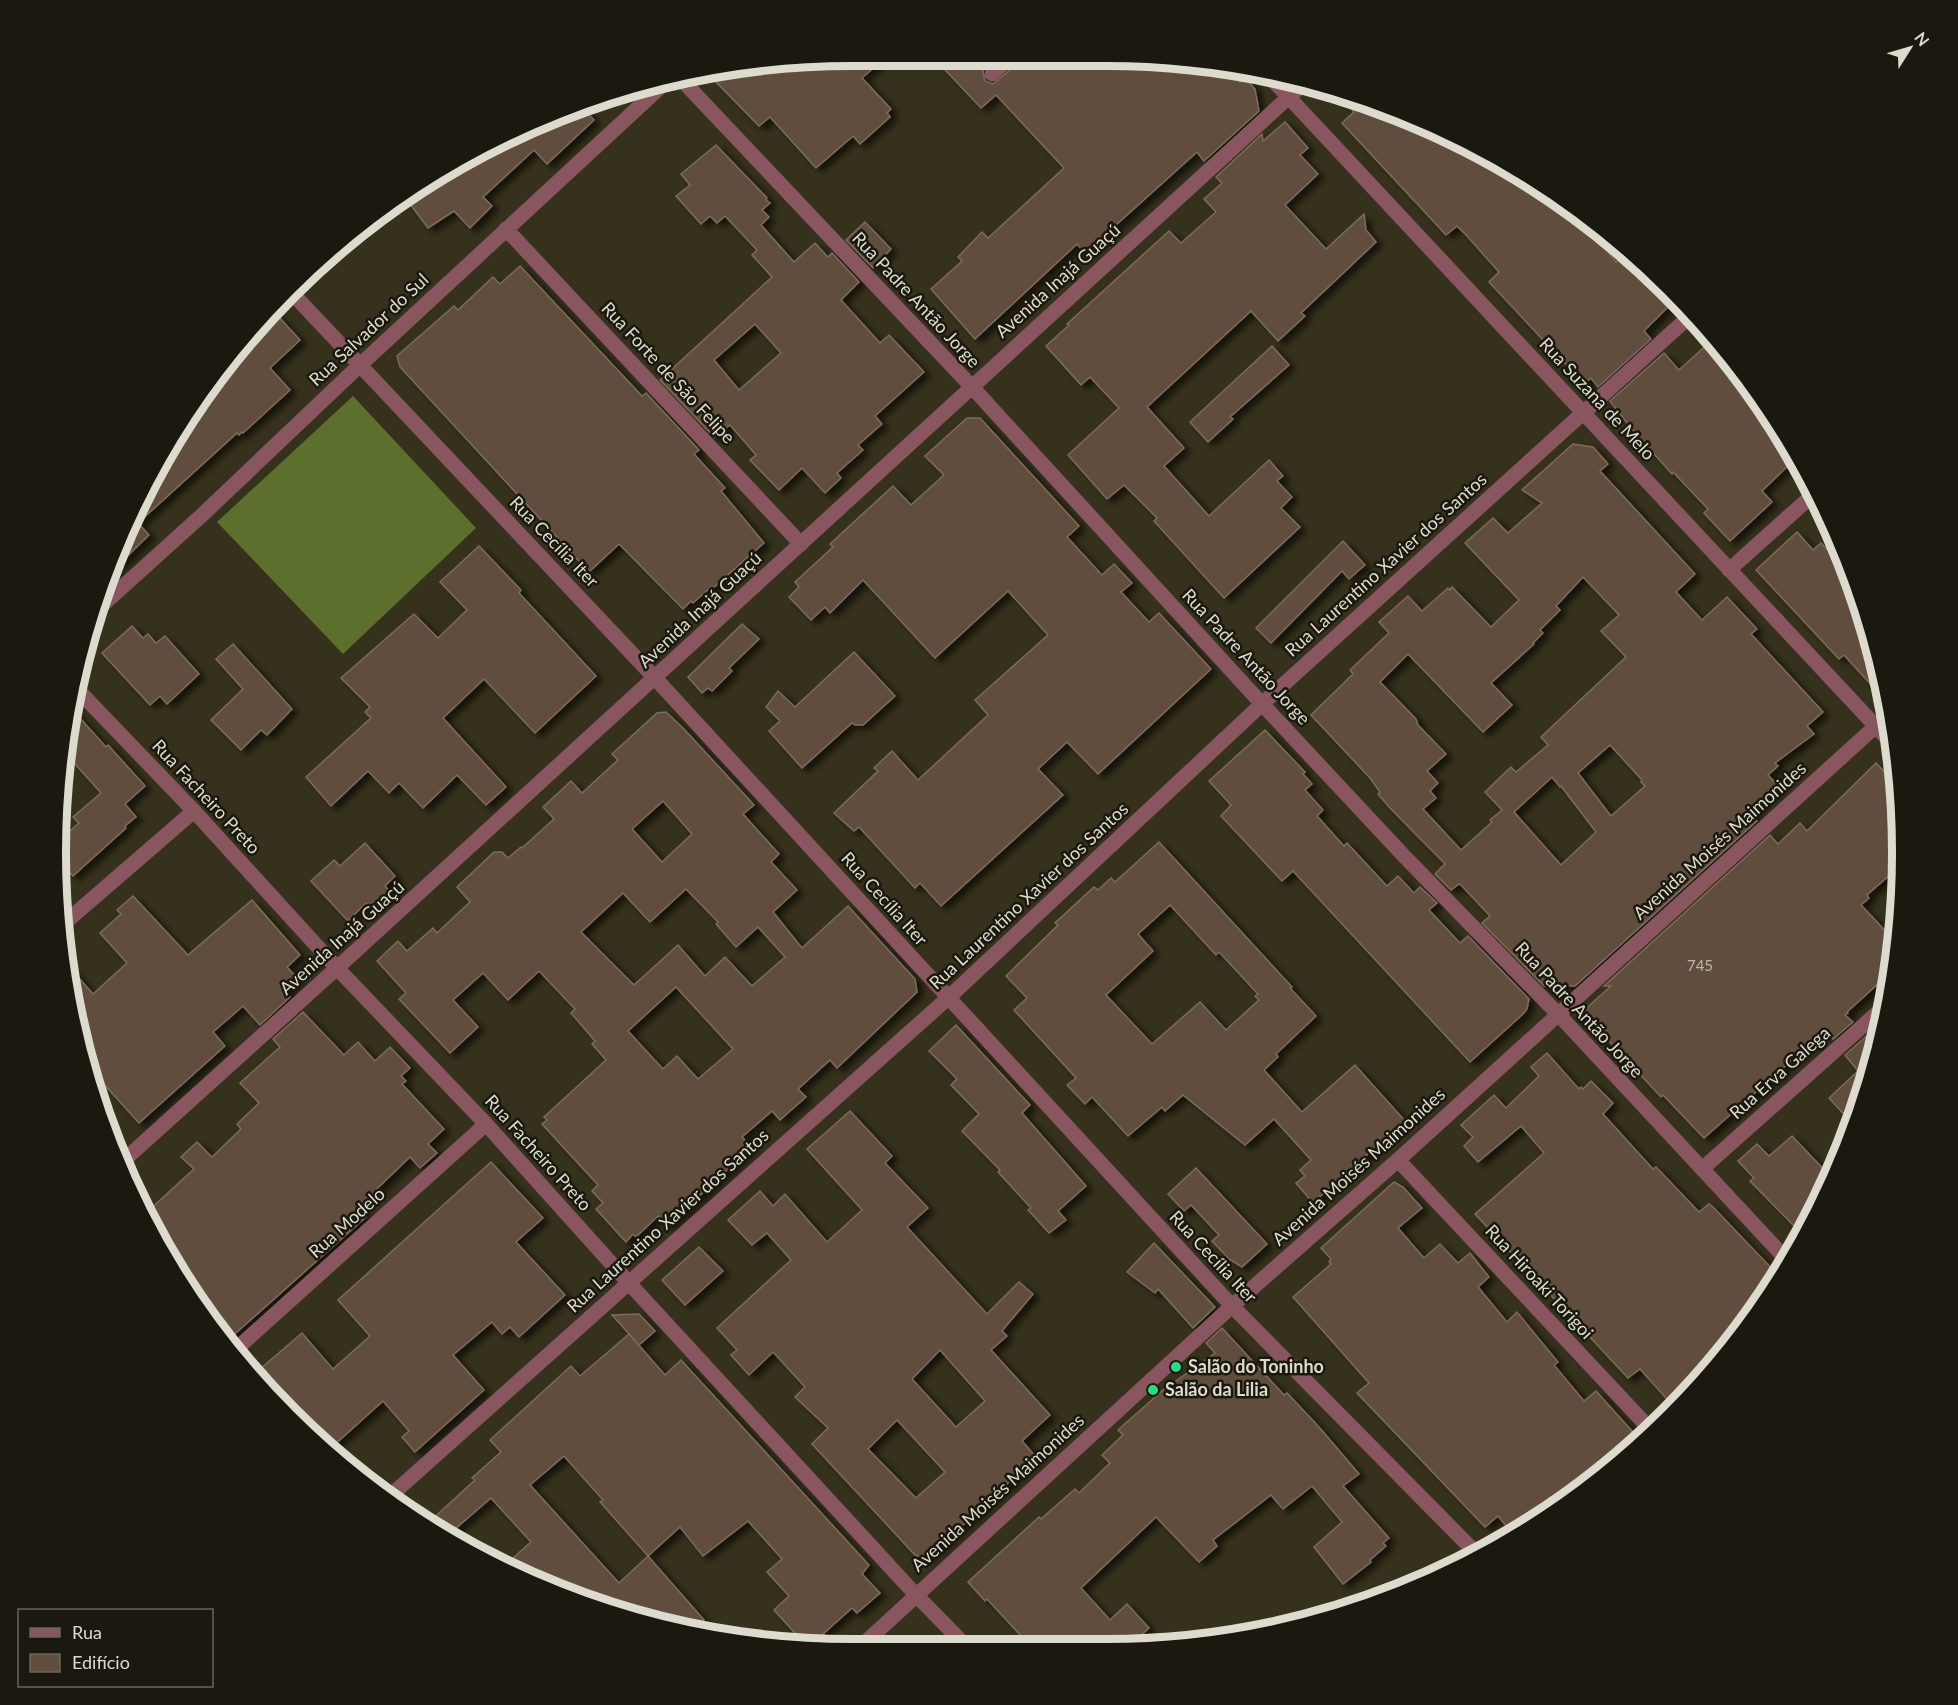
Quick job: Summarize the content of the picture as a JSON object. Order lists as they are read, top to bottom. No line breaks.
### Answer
{"streets":{"street":["Avenida Inajá Guaçú","Rua Padre Antão Jorge","Rua Salvador do Sul","Rua Forte de São Felipe","Rua Suzana de Melo","Rua Cecília Iter","Rua Laurentino Xavier dos Santos","Rua Facheiro Preto","Avenida Moisés Maimonides","Rua Erva Galega","Rua Modelo","Rua Hiroaki Torigoi"]},"crossings":[["Avenida Inajá Guaçú","Rua Padre Antão Jorge"],["Avenida Inajá Guaçú","Rua Forte de São Felipe"],["Avenida Inajá Guaçú","Rua Suzana de Melo"],["Avenida Inajá Guaçú","Rua Cecília Iter"],["Avenida Inajá Guaçú","Rua Facheiro Preto"],["Rua Padre Antão Jorge","Rua Laurentino Xavier dos Santos"],["Rua Padre Antão Jorge","Avenida Moisés Maimonides"],["Rua Padre Antão Jorge","Rua Erva Galega"],["Rua Salvador do Sul","Rua Forte de São Felipe"],["Rua Salvador do Sul","Rua Cecília Iter"],["Rua Suzana de Melo","Rua Laurentino Xavier dos Santos"],["Rua Suzana de Melo","Avenida Moisés Maimonides"],["Rua Cecília Iter","Rua Laurentino Xavier dos Santos"],["Rua Cecília Iter","Avenida Moisés Maimonides"],["Rua Laurentino Xavier dos Santos","Rua Facheiro Preto"],["Rua Facheiro Preto","Avenida Moisés Maimonides"],["Rua Facheiro Preto","Rua Modelo"],["Avenida Moisés Maimonides","Rua Hiroaki Torigoi"]],"places":["Salão do Toninho","Salão da Lilia"],"house_numbers":["745"],"legend":["Rua","Edifício"],"north":"top right"}
